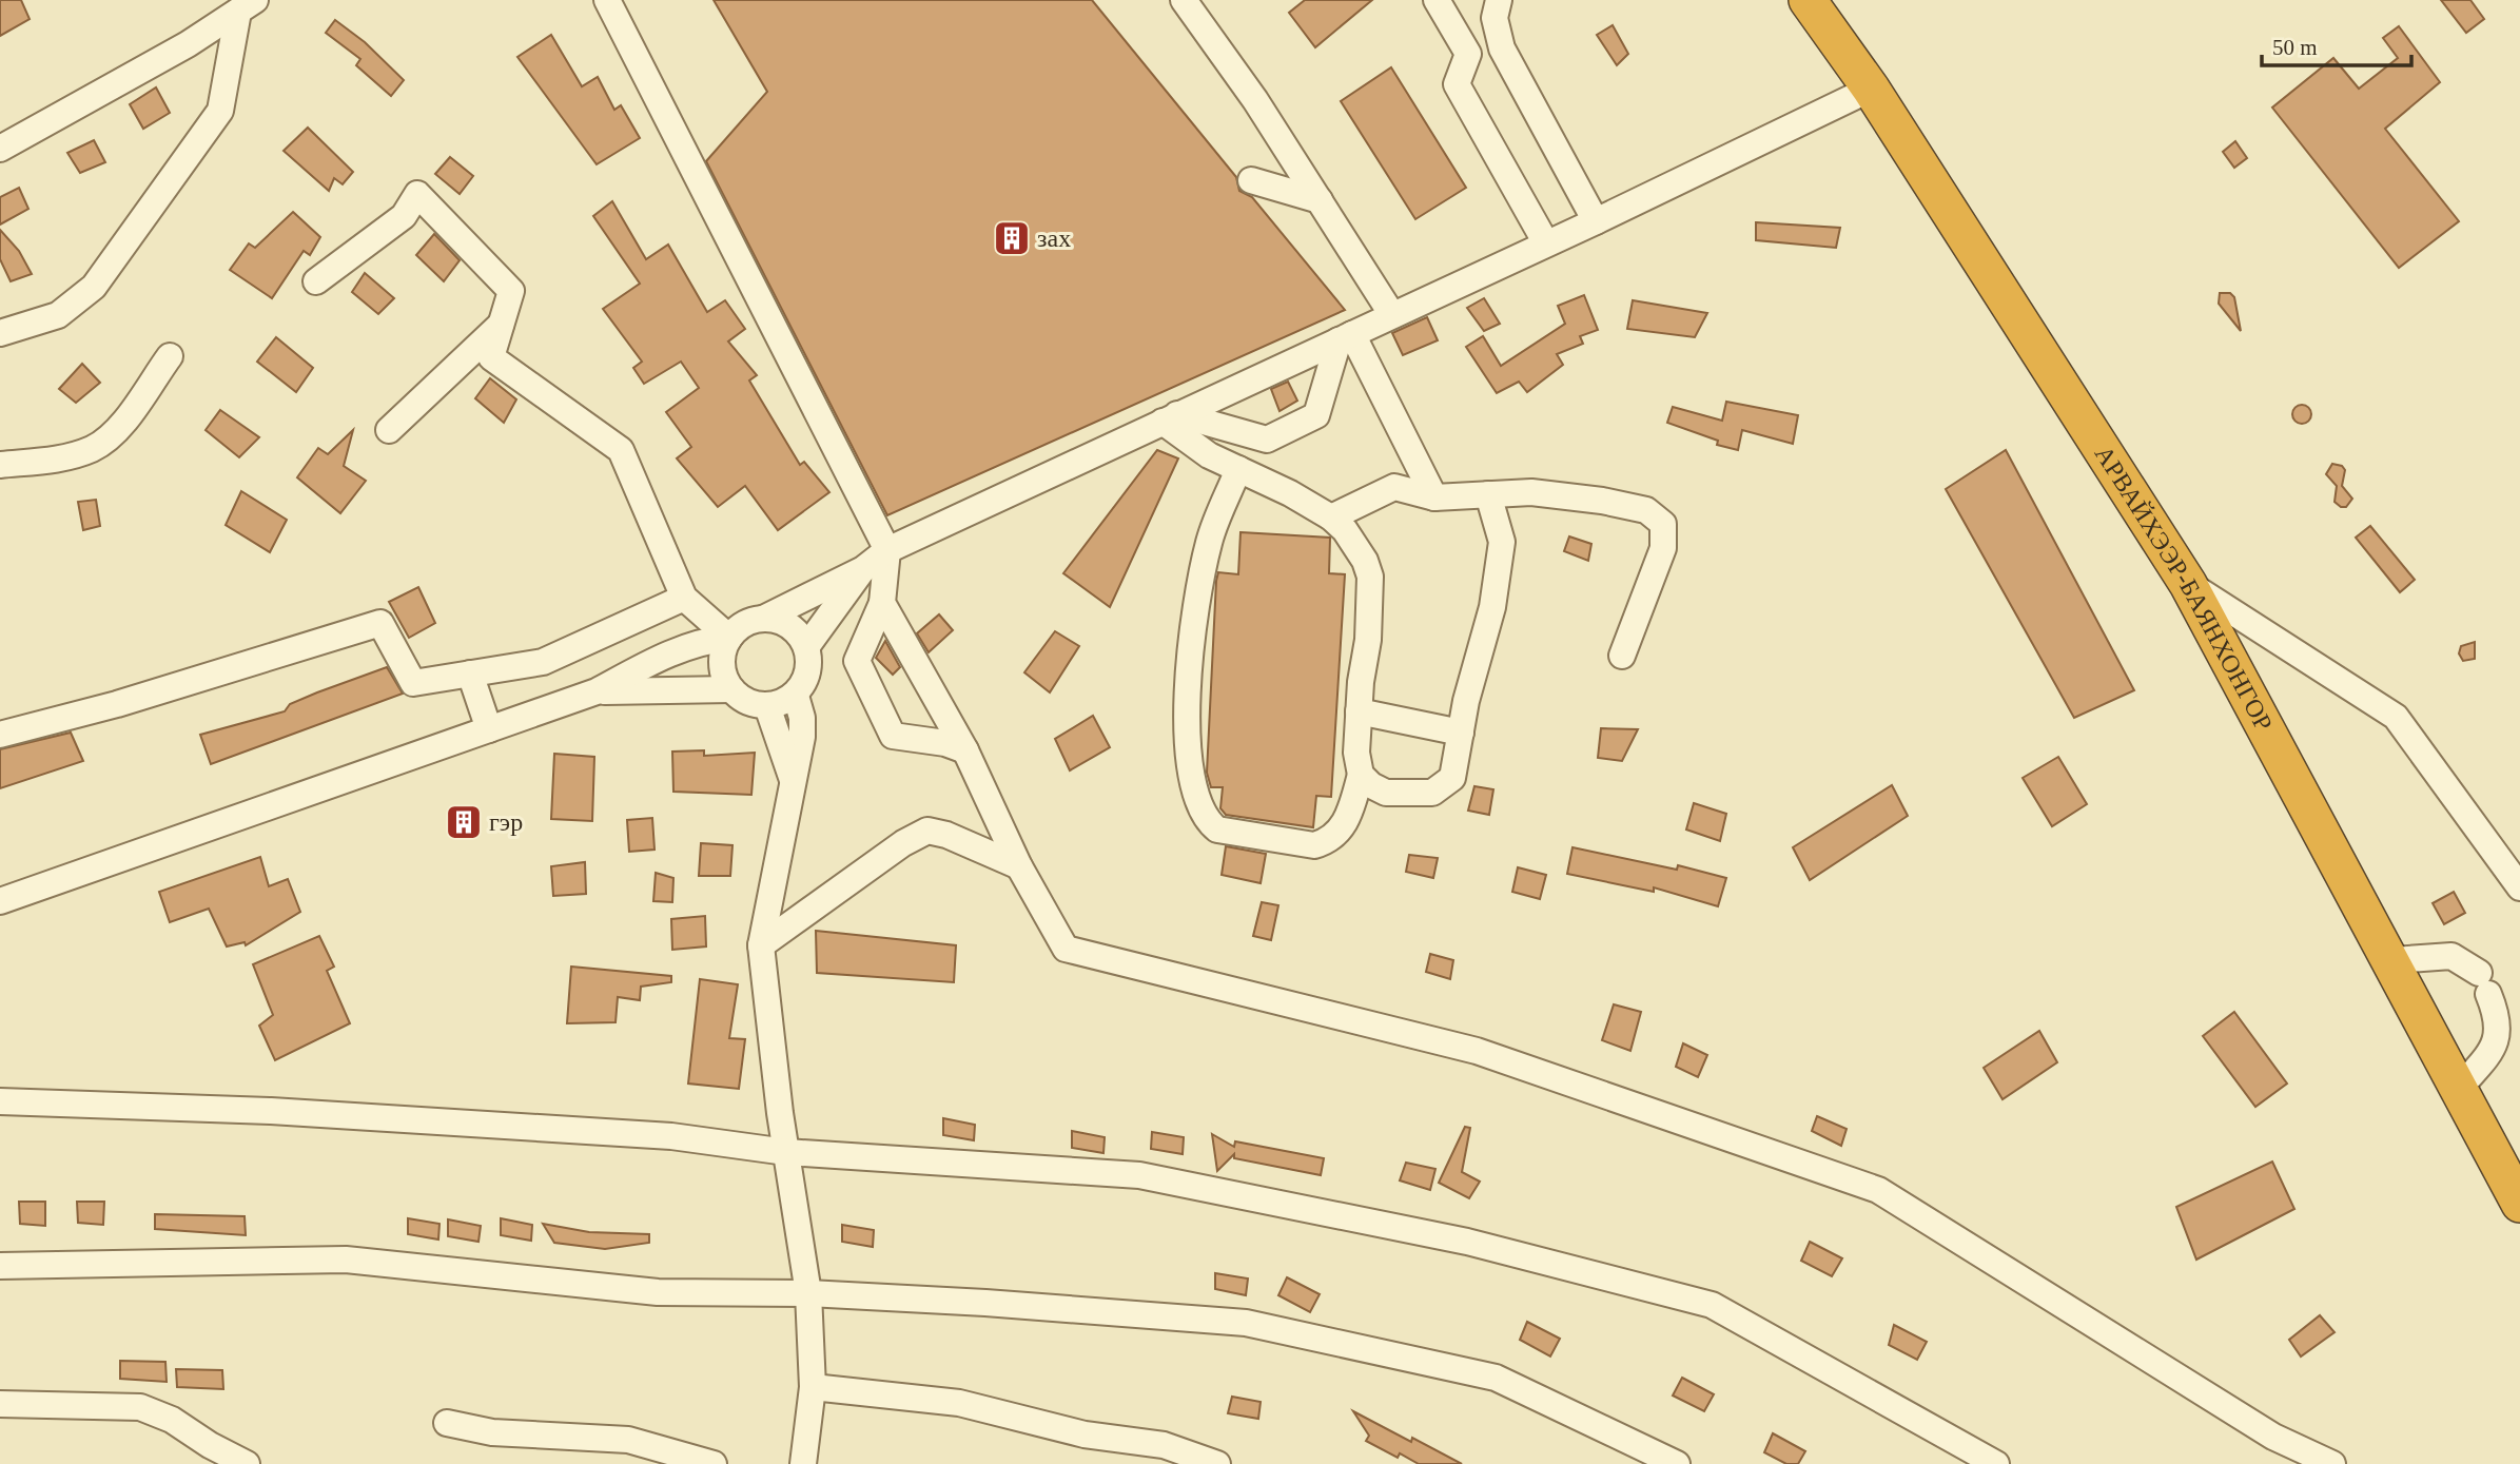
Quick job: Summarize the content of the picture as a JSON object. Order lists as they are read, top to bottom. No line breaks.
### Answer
{"streets":{"highway":["АРВАЙХЭЭР-БАЯНХОНГОР"]},"places":{"building":["зах","гэр"]},"scale_bar":"50 m"}
